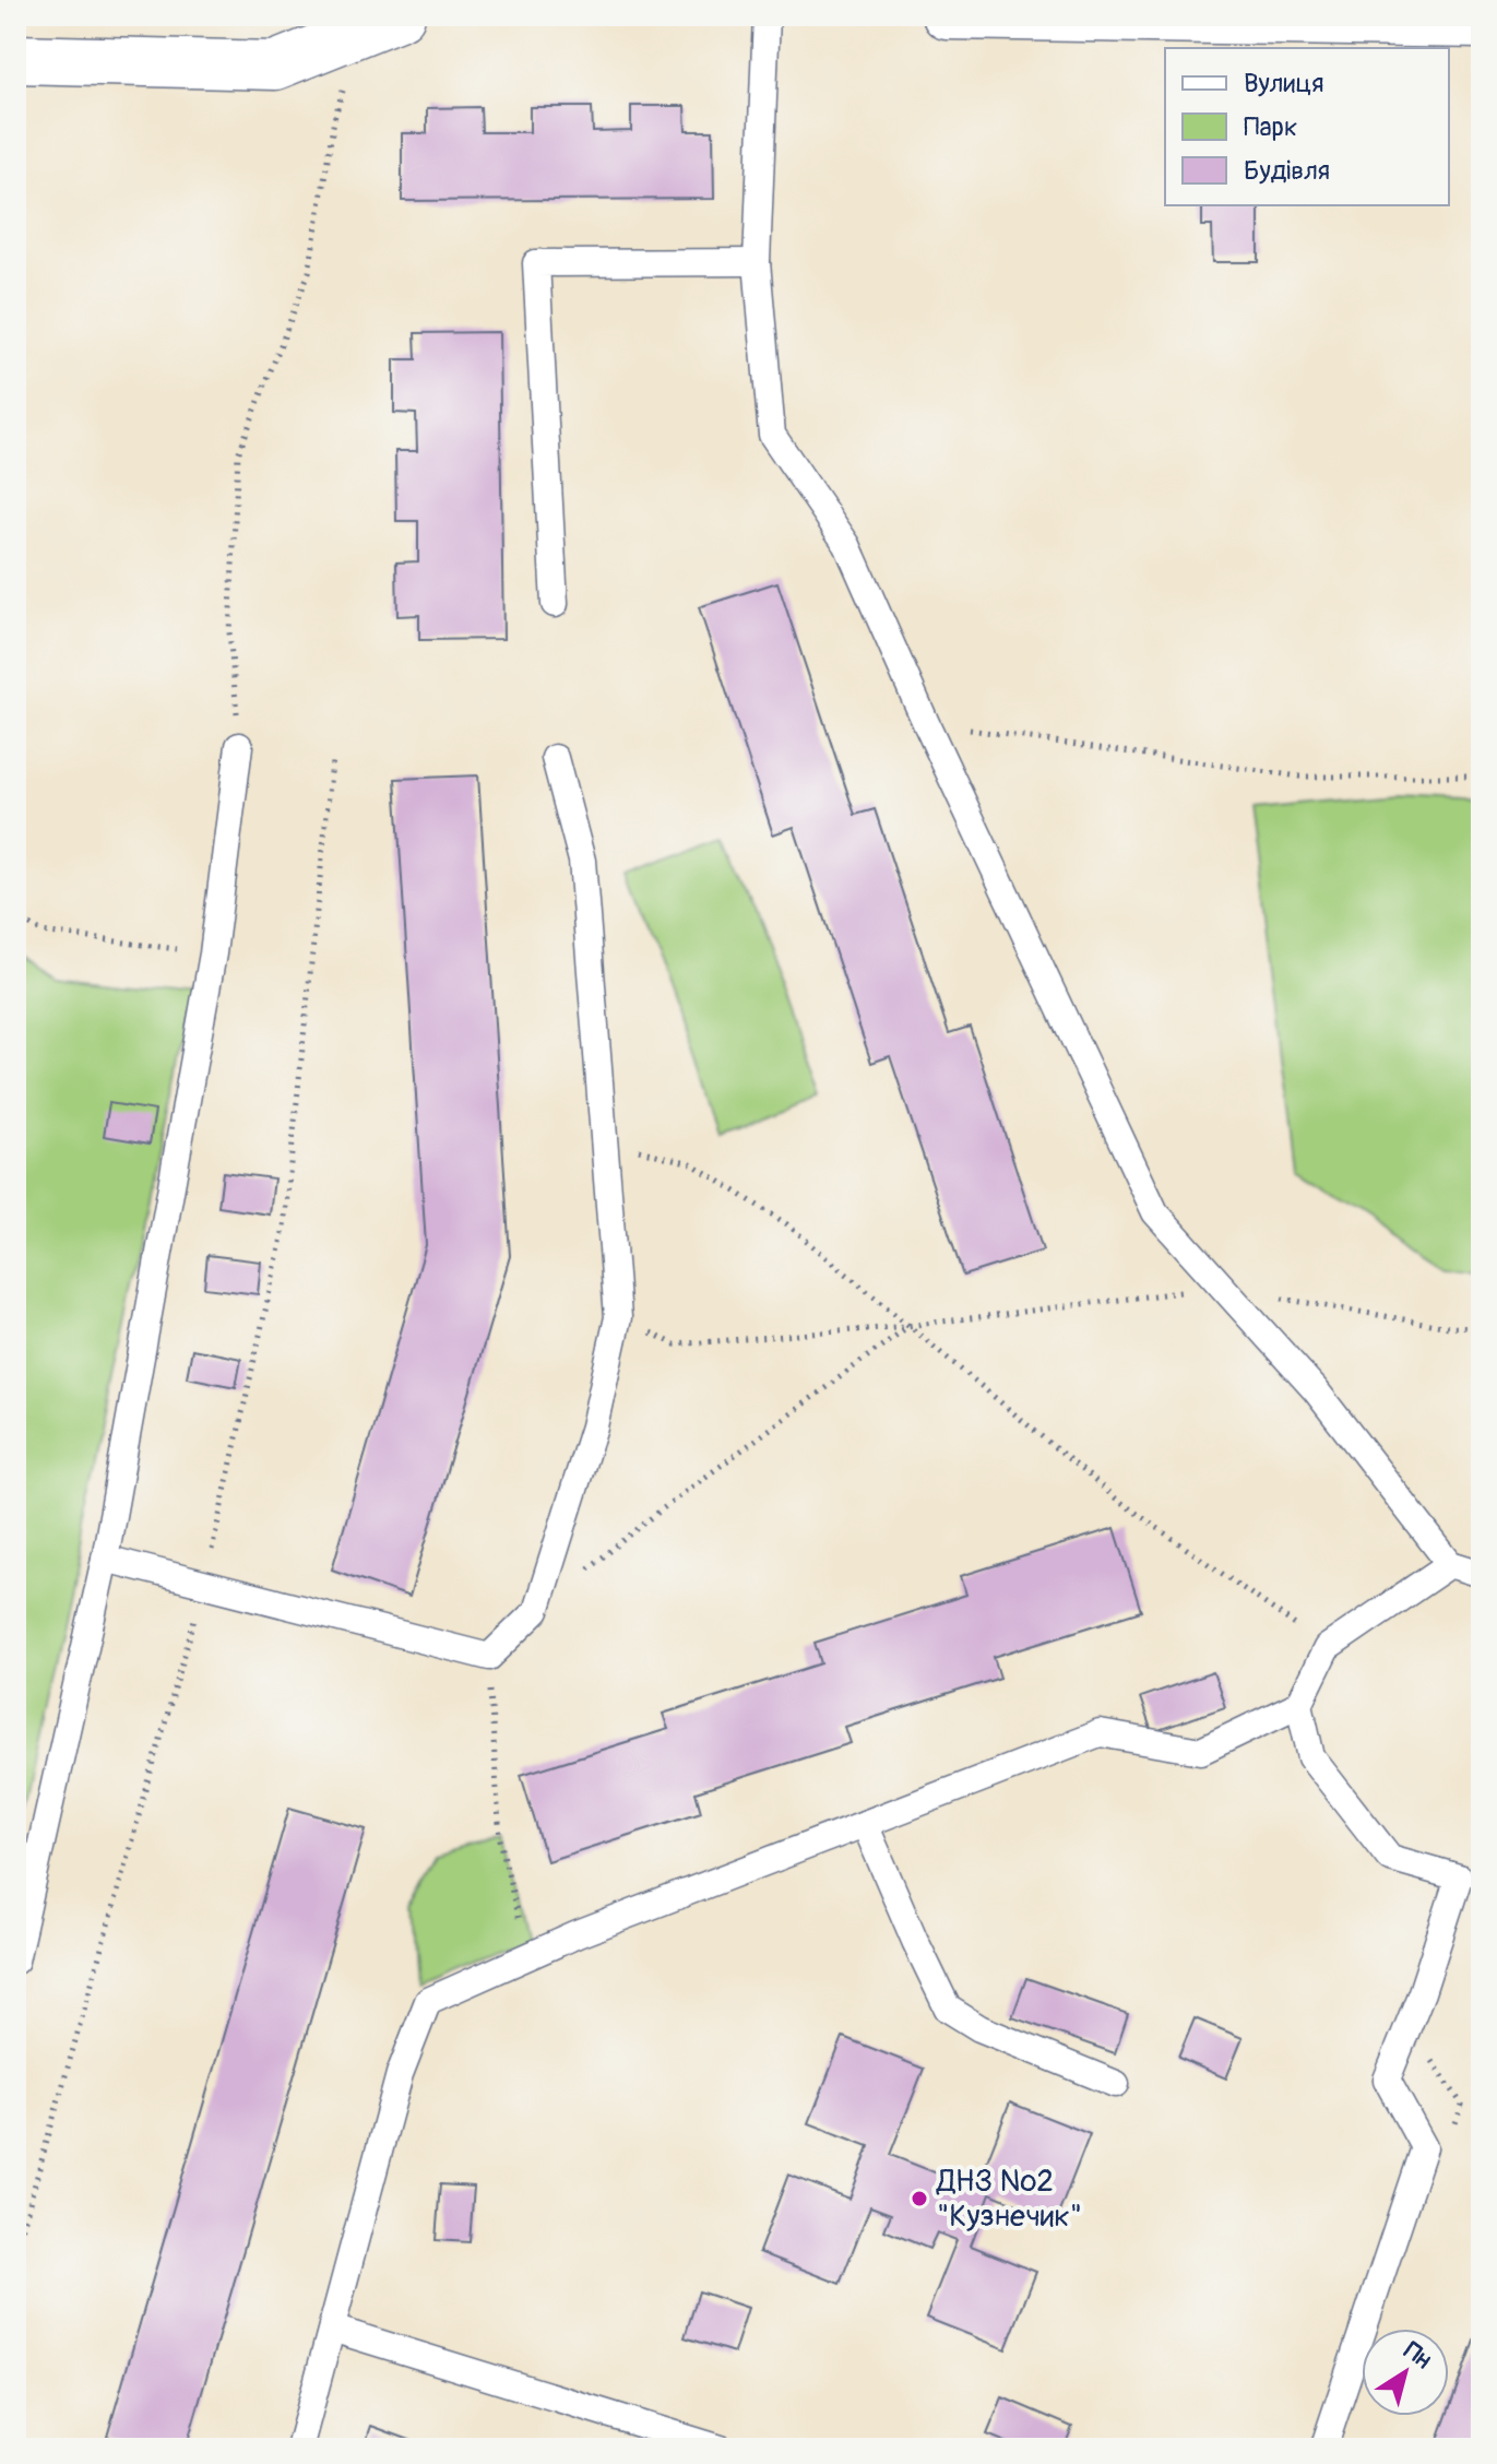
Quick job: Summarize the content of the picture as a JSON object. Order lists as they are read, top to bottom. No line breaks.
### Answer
{"places":["ДНЗ №2 \"Кузнечик\""],"legend":["Вулиця","Парк","Будівля"],"north":"top right"}
